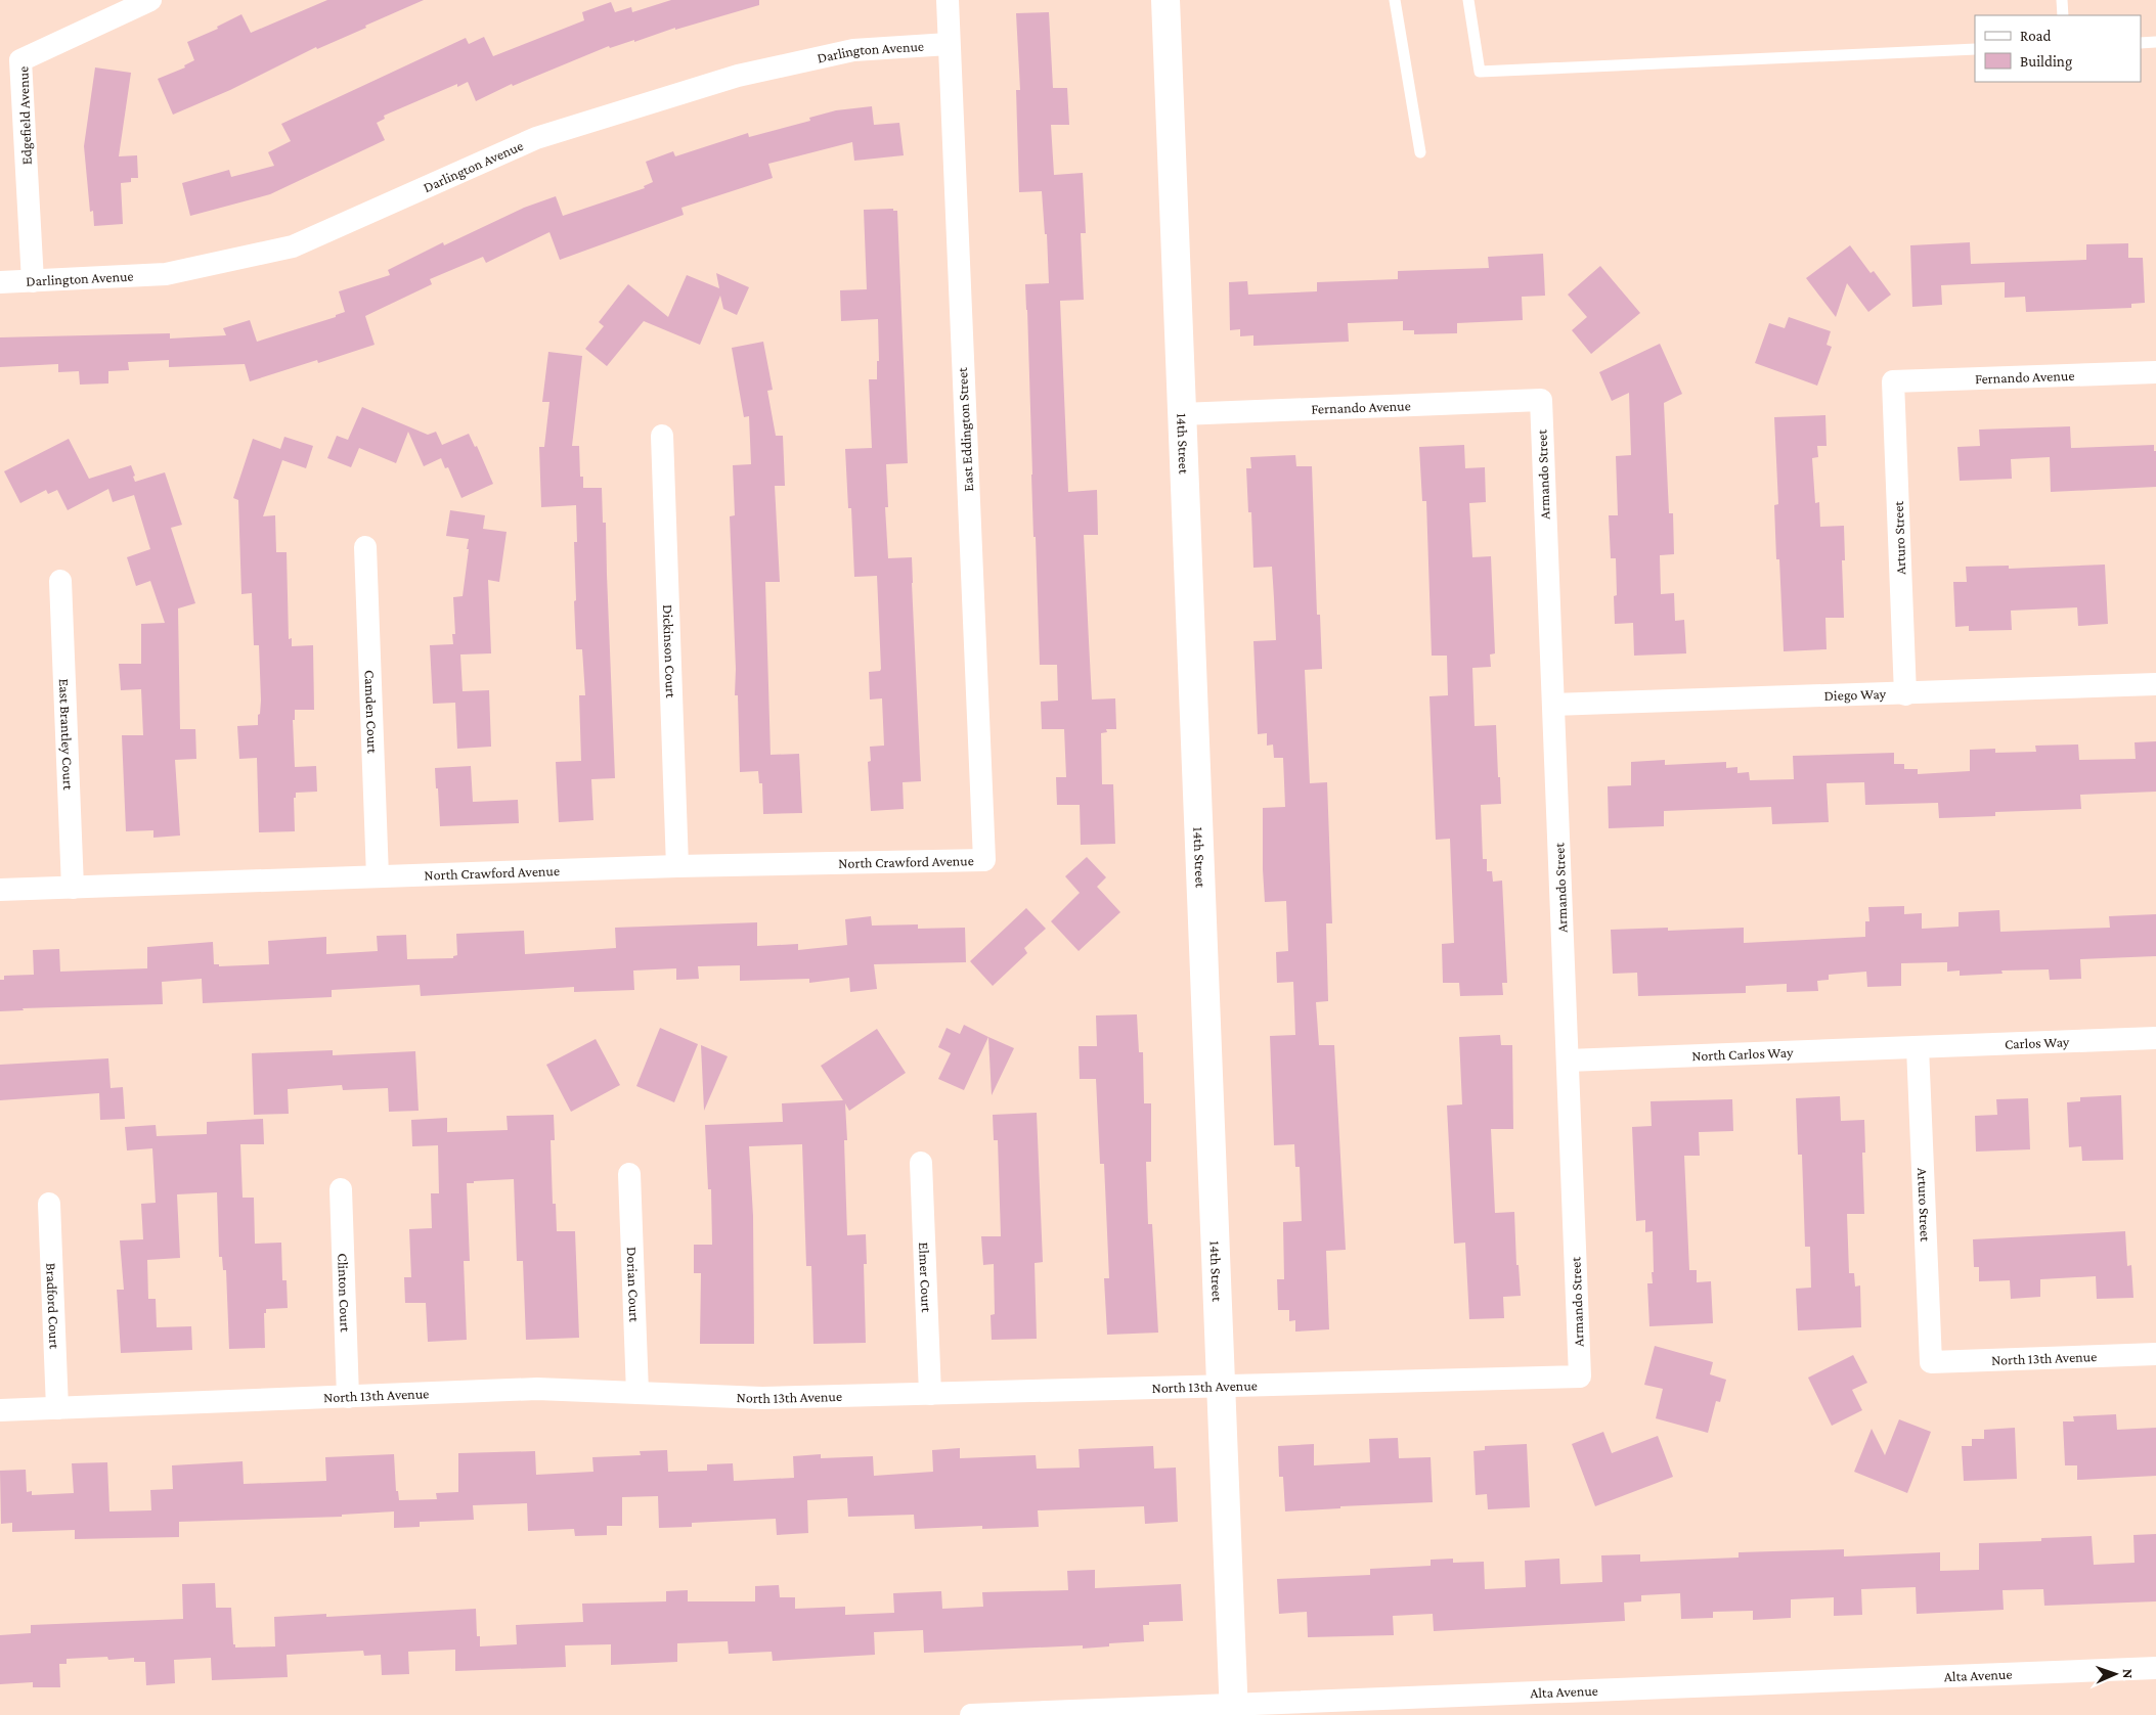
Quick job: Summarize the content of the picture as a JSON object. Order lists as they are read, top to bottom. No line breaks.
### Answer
{"streets":{"street":["Darlington Avenue","Edgefield Avenue","Fernando Avenue","East Eddington Street","14th Street","Armando Street","Arturo Street","Dickinson Court","Diego Way","Camden Court","East Brantley Court","North Crawford Avenue","Carlos Way","North Carlos Way","Elmer Court","Dorian Court","Clinton Court","Bradford Court","North 13th Avenue","Alta Avenue"]},"crossings":[["Darlington Avenue","Edgefield Avenue"],["Darlington Avenue","East Eddington Street"],["Fernando Avenue","14th Street"],["Fernando Avenue","Armando Street"],["Fernando Avenue","Arturo Street"],["East Eddington Street","North Crawford Avenue"],["14th Street","North 13th Avenue"],["14th Street","Alta Avenue"],["Armando Street","Diego Way"],["Armando Street","North Carlos Way"],["Armando Street","North 13th Avenue"],["Arturo Street","Diego Way"],["Arturo Street","Carlos Way"],["Arturo Street","North Carlos Way"],["Arturo Street","North 13th Avenue"],["Dickinson Court","North Crawford Avenue"],["Camden Court","North Crawford Avenue"],["East Brantley Court","North Crawford Avenue"],["Carlos Way","North Carlos Way"],["Elmer Court","North 13th Avenue"],["Dorian Court","North 13th Avenue"],["Clinton Court","North 13th Avenue"],["Bradford Court","North 13th Avenue"]],"legend":["Road","Building"],"north":"right"}
